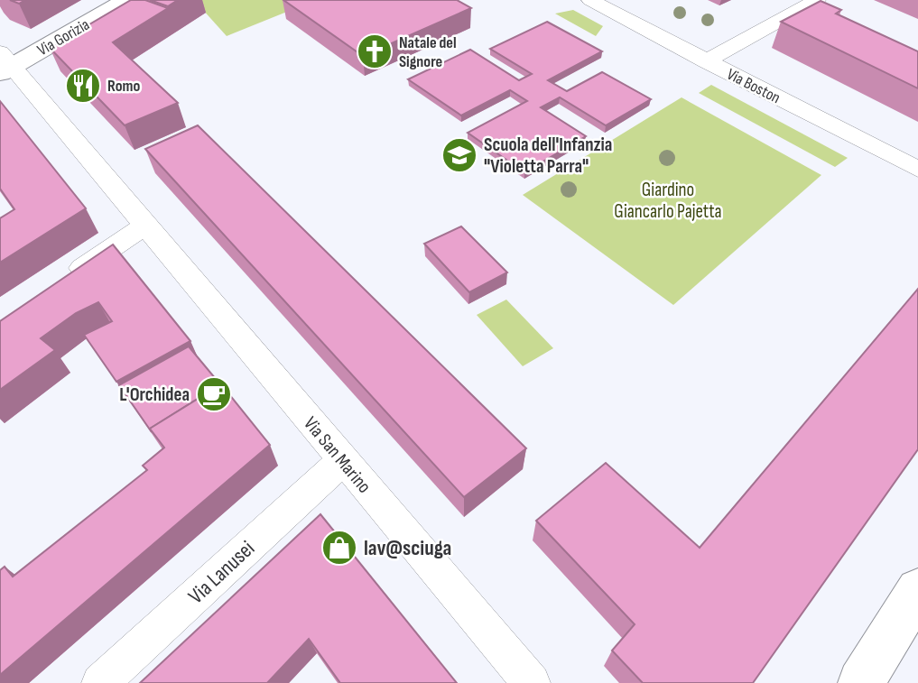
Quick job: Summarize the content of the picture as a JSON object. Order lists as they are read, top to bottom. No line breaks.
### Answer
{"streets":{"street":["Via Gorizia","Via Boston","Via San Marino","Via Lanusei"]},"crossings":[["Via Gorizia","Via San Marino"],["Via San Marino","Via Lanusei"]],"parks":["Giardino Giancarlo Pajetta"],"places":{"church":["Natale del Signore"],"restaurant":["Romo"],"school or university":["Scuola dell'Infanzia \"Violetta Parra\""],"cafe":["L'Orchidea"],"shop":["lav@sciuga"]}}
